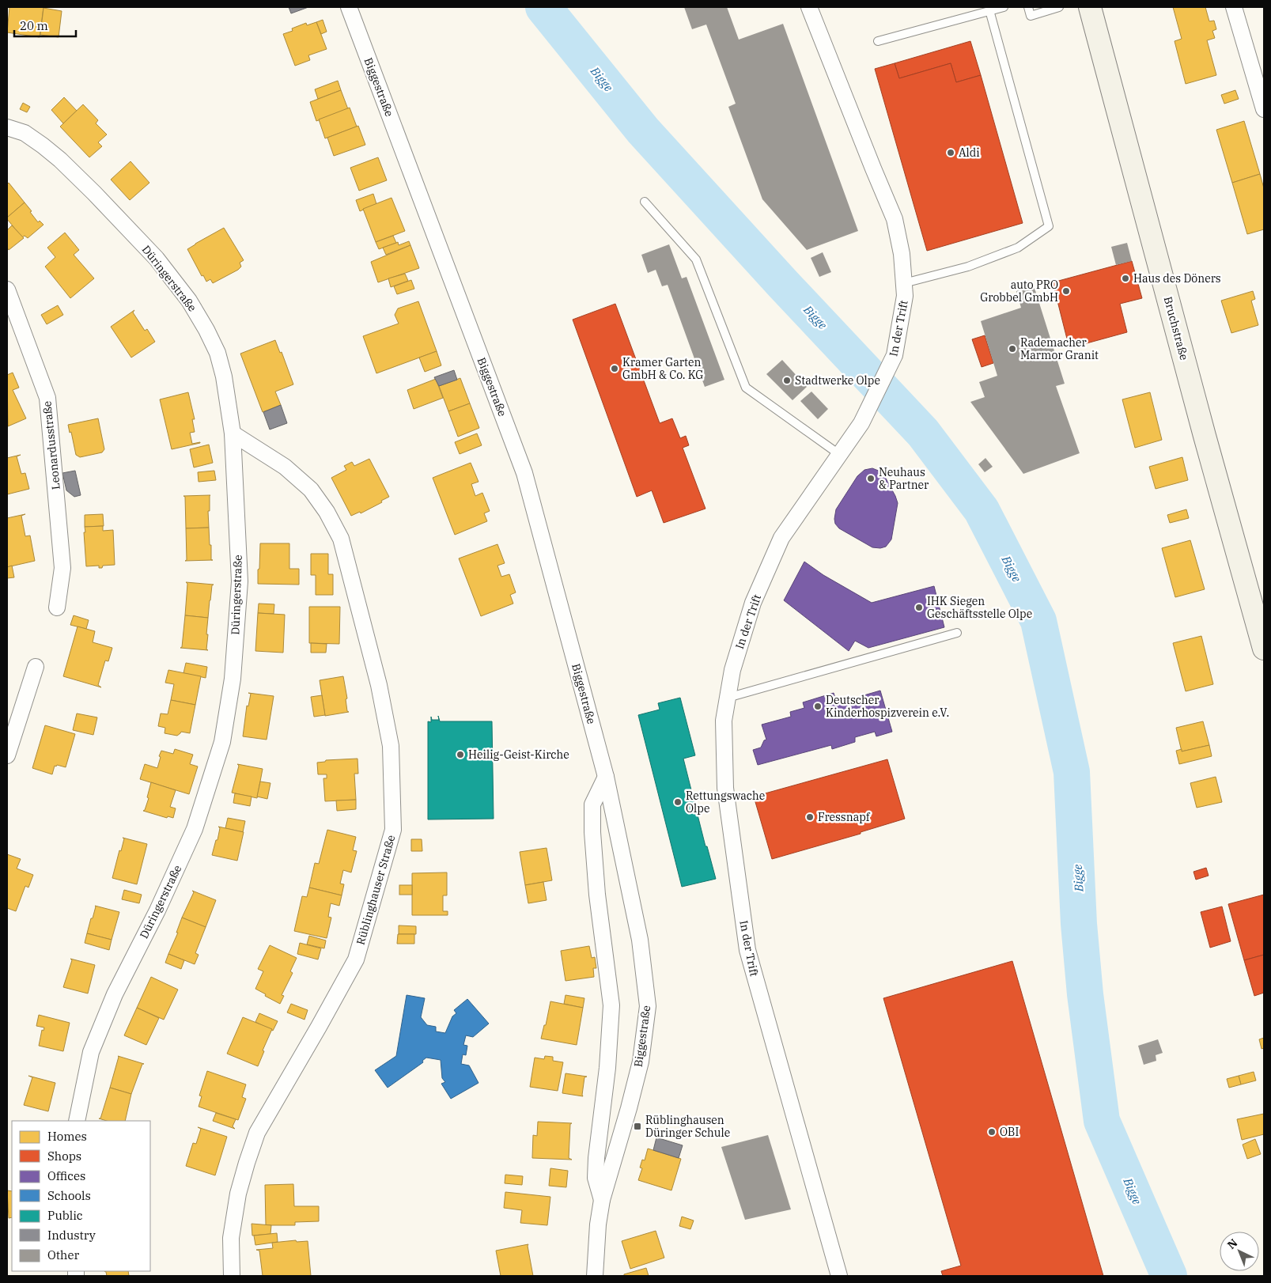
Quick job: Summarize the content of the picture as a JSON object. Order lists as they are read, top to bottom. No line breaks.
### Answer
{"streets":{"main road":["Bruchstraße"],"street":["Biggestraße","Düringerstraße","In der Trift","Leonardusstraße","Rüblinghauser Straße"]},"crossings":[["Düringerstraße","Rüblinghauser Straße"]],"water":["Bigge"],"places":{"other":["Aldi","Haus des Döners","auto PRO Grobbel GmbH","Rademacher Marmor Granit","Kramer Garten GmbH & Co. KG","Stadtwerke Olpe","Neuhaus & Partner","IHK Siegen Geschäftsstelle Olpe","Deutscher Kinderhospizverein e.V.","Heilig-Geist-Kirche","Rettungswache Olpe","Fressnapf","OBI"],"transit":["Rüblinghausen Düringer Schule"]},"legend":["Homes","Shops","Offices","Schools","Public","Industry","Other"],"scale_bar":"20 m","north":"top left"}
